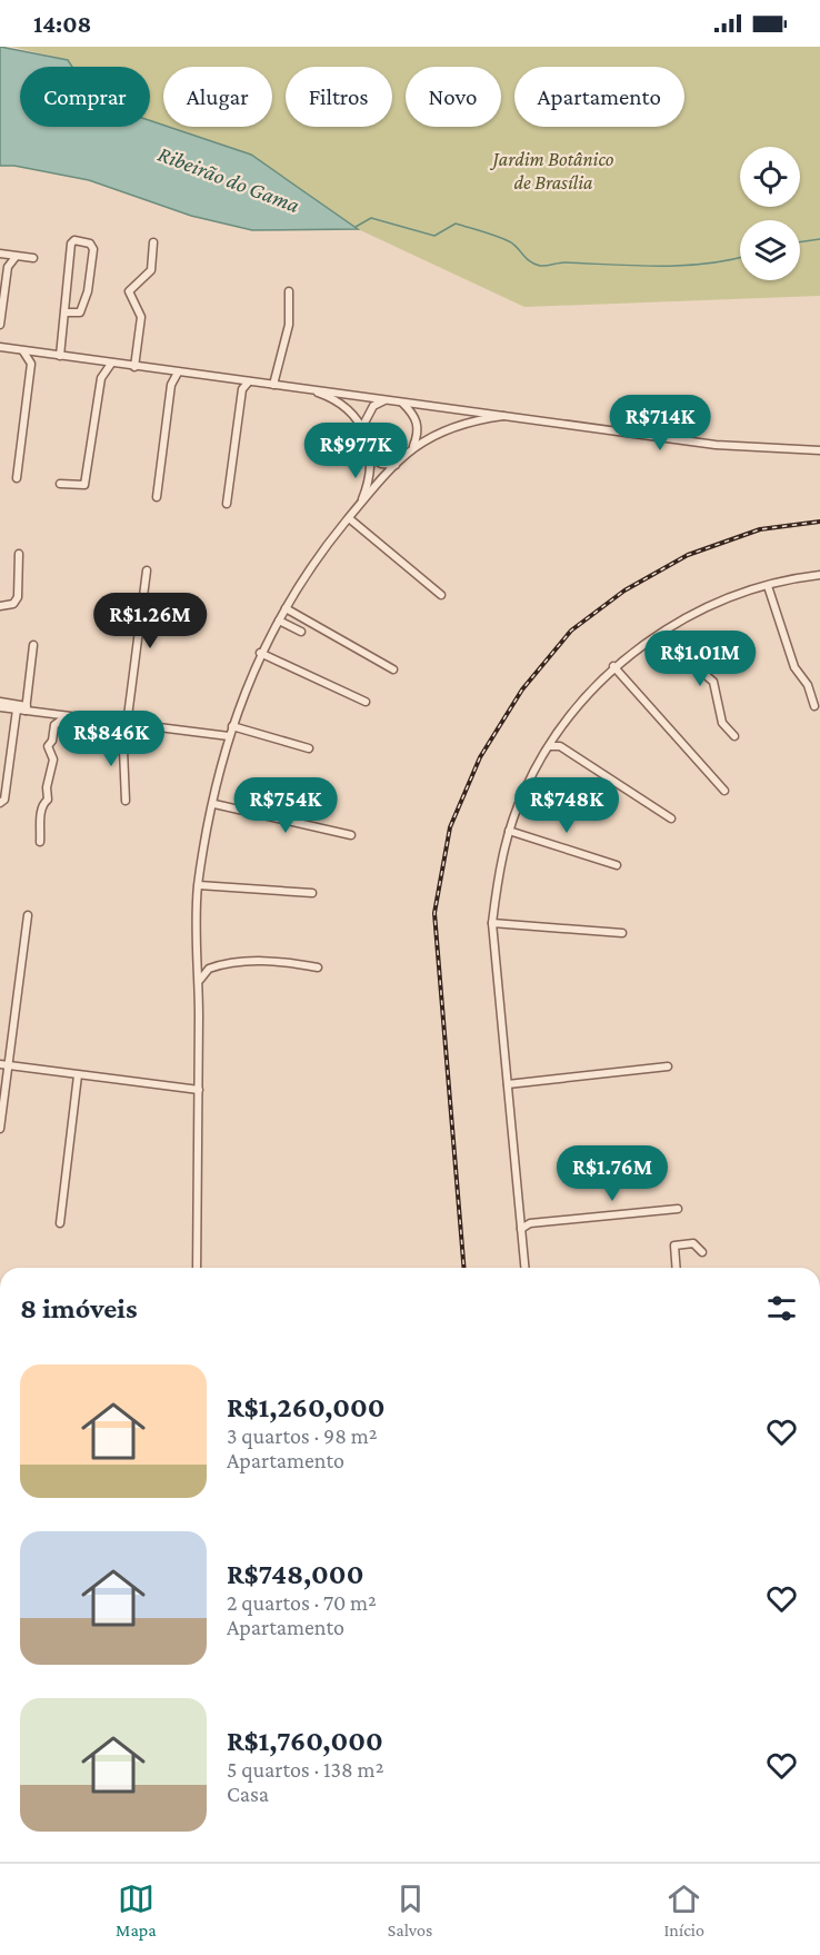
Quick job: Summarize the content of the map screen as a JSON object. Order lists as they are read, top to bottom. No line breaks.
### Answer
{"water":["Ribeirão do Gama"],"parks":["Jardim Botânico de Brasília"],"page":{"status":"14:08","chip":["Comprar","Alugar","Filtros","Novo","Apartamento"],"price":["R$714K","R$977K","R$1.26M","R$1.01M","R$846K","R$754K","R$748K","R$1.76M"],"heading":"8 imóveis","list":[{"name":"R$1,260,000","note":"3 quartos · 98 m² · Apartamento"},{"name":"R$748,000","note":"2 quartos · 70 m² · Apartamento"},{"name":"R$1,760,000","note":"5 quartos · 138 m² · Casa"}],"tabs":["Mapa","Salvos","Início"]}}
